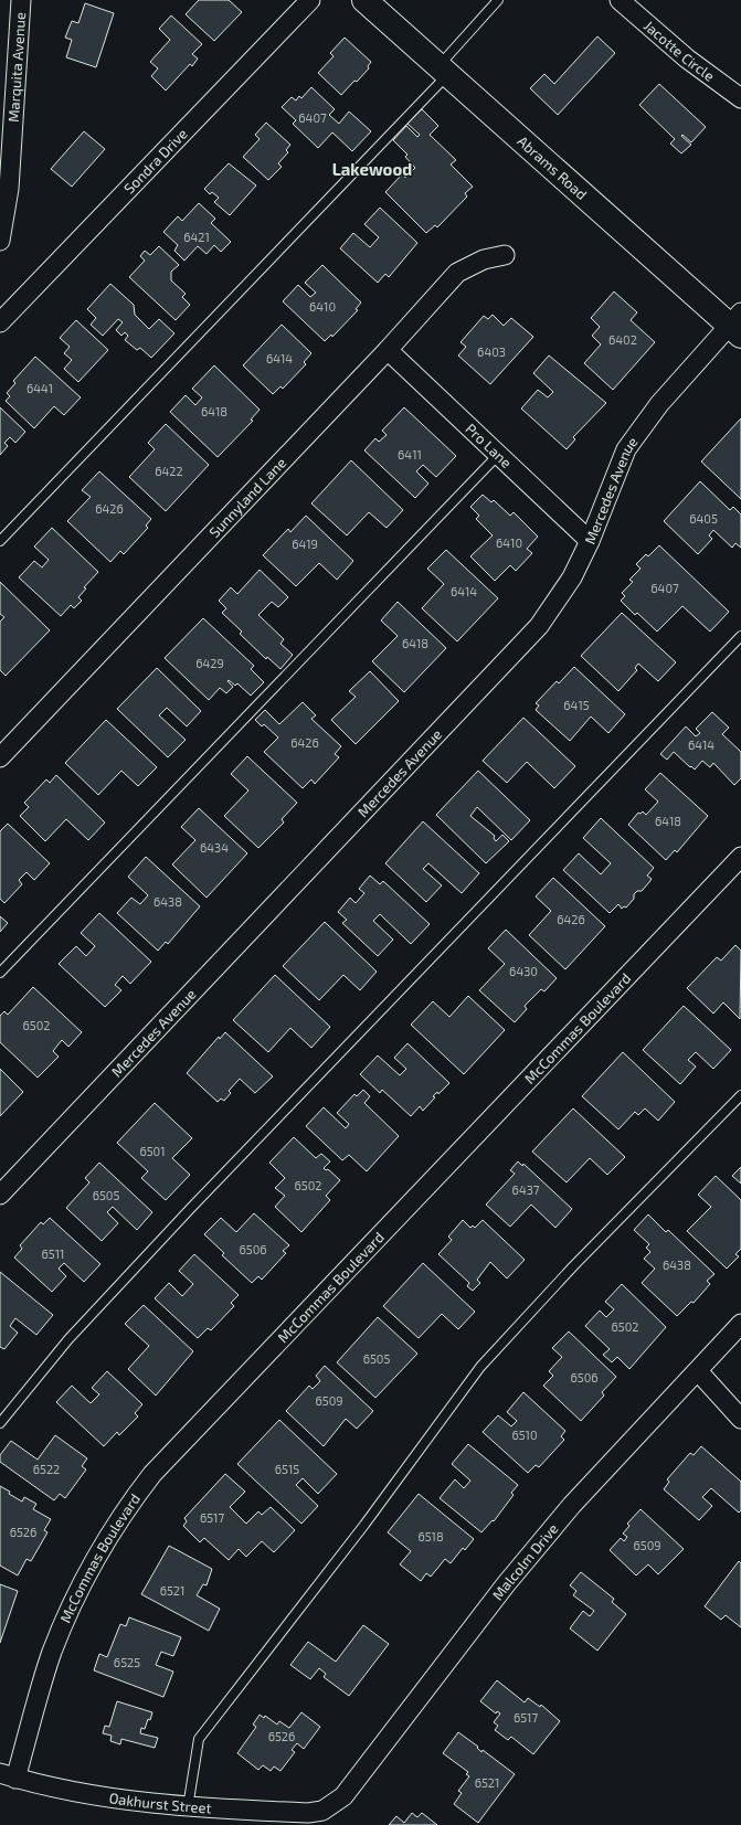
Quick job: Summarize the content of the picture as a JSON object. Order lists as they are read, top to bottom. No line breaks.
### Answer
{"streets":{"main road":["Abrams Road"],"street":["Jacotte Circle","Marquita Avenue","Sondra Drive","Pro Lane","Mercedes Avenue","Sunnyland Lane","McCommas Boulevard","Malcolm Drive","Oakhurst Street"]},"crossings":[["Abrams Road","Mercedes Avenue"],["Pro Lane","Mercedes Avenue"],["Pro Lane","Sunnyland Lane"],["McCommas Boulevard","Oakhurst Street"],["Malcolm Drive","Oakhurst Street"]],"districts":["Lakewood"],"house_numbers":["6407","6421","6410","6402","6403","6414","6441","6418","6411","6422","6426","6405","6410","6419","6407","6414","6418","6429","6415","6426","6414","6418","6434","6438","6426","6430","6502","6501","6502","6437","6505","6506","6511","6438","6502","6505","6506","6509","6510","6522","6515","6517","6526","6518","6509","6521","6525","6517","6526","6521"]}
